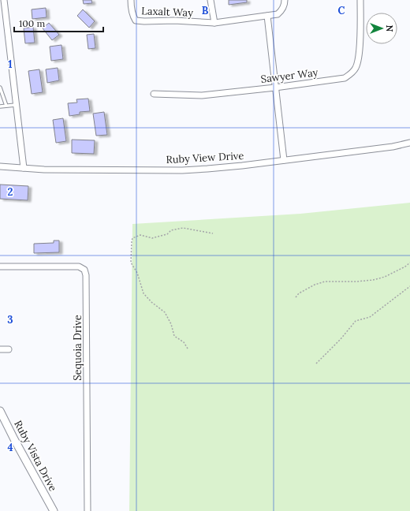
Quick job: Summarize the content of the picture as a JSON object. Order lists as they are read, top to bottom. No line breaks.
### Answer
{"streets":{"street":["Laxalt Way","Sawyer Way","Ruby View Drive","Sequoia Drive","Ruby Vista Drive"]},"scale_bar":"100 m","north":"right","grid":{"columns":["B","C"],"rows":["1","2","3","4"]}}
